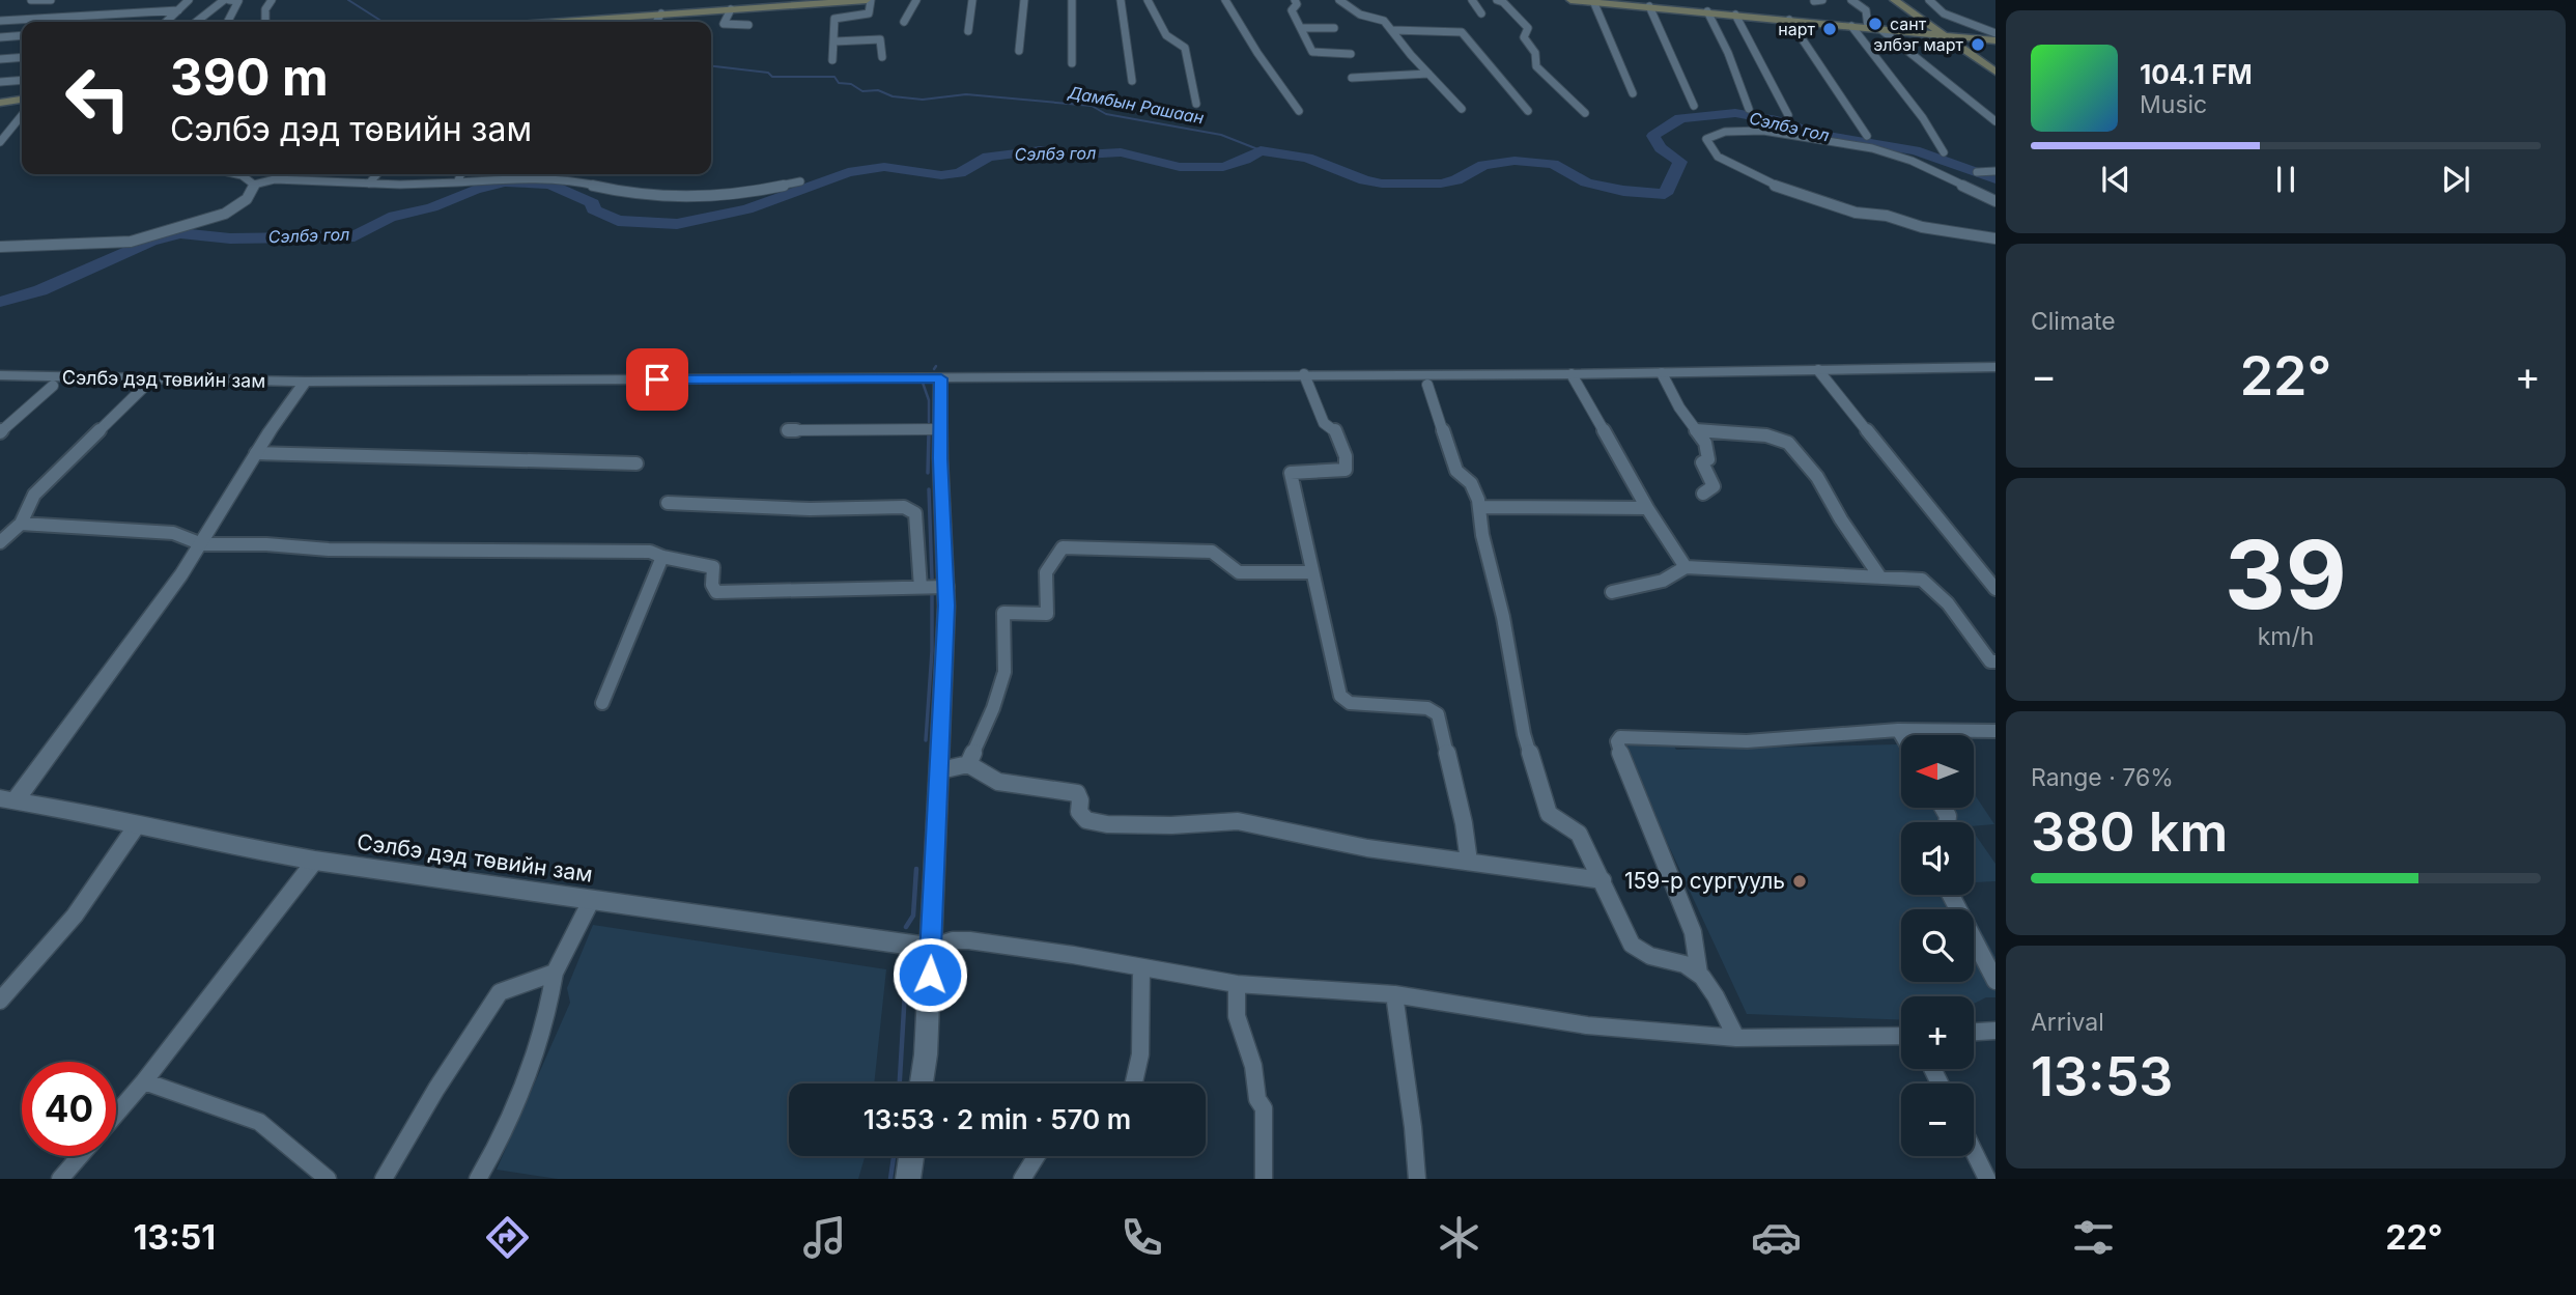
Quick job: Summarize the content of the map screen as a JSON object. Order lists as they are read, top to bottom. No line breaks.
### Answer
{"streets":{"street":["Сэлбэ дэд төвийн зам"]},"water":["Дамбын Рашаан","Сэлбэ гол"],"places":["сант","нарт","элбэг март","159-р сургууль"],"north":"left","page":{"turn":["390 m","Сэлбэ дэд төвийн зам"],"song":["104.1 FM","Music"],"tile":["Climate",["39","km/h"],["Range · 76%","380 km"],["Arrival","13:53"]],"heat":["−","22°","+"],"map_buttons":["+","−"],"limit":"40","trip":"13:53 · 2 min · 570 m","tabs":["13:51","22°"]}}
